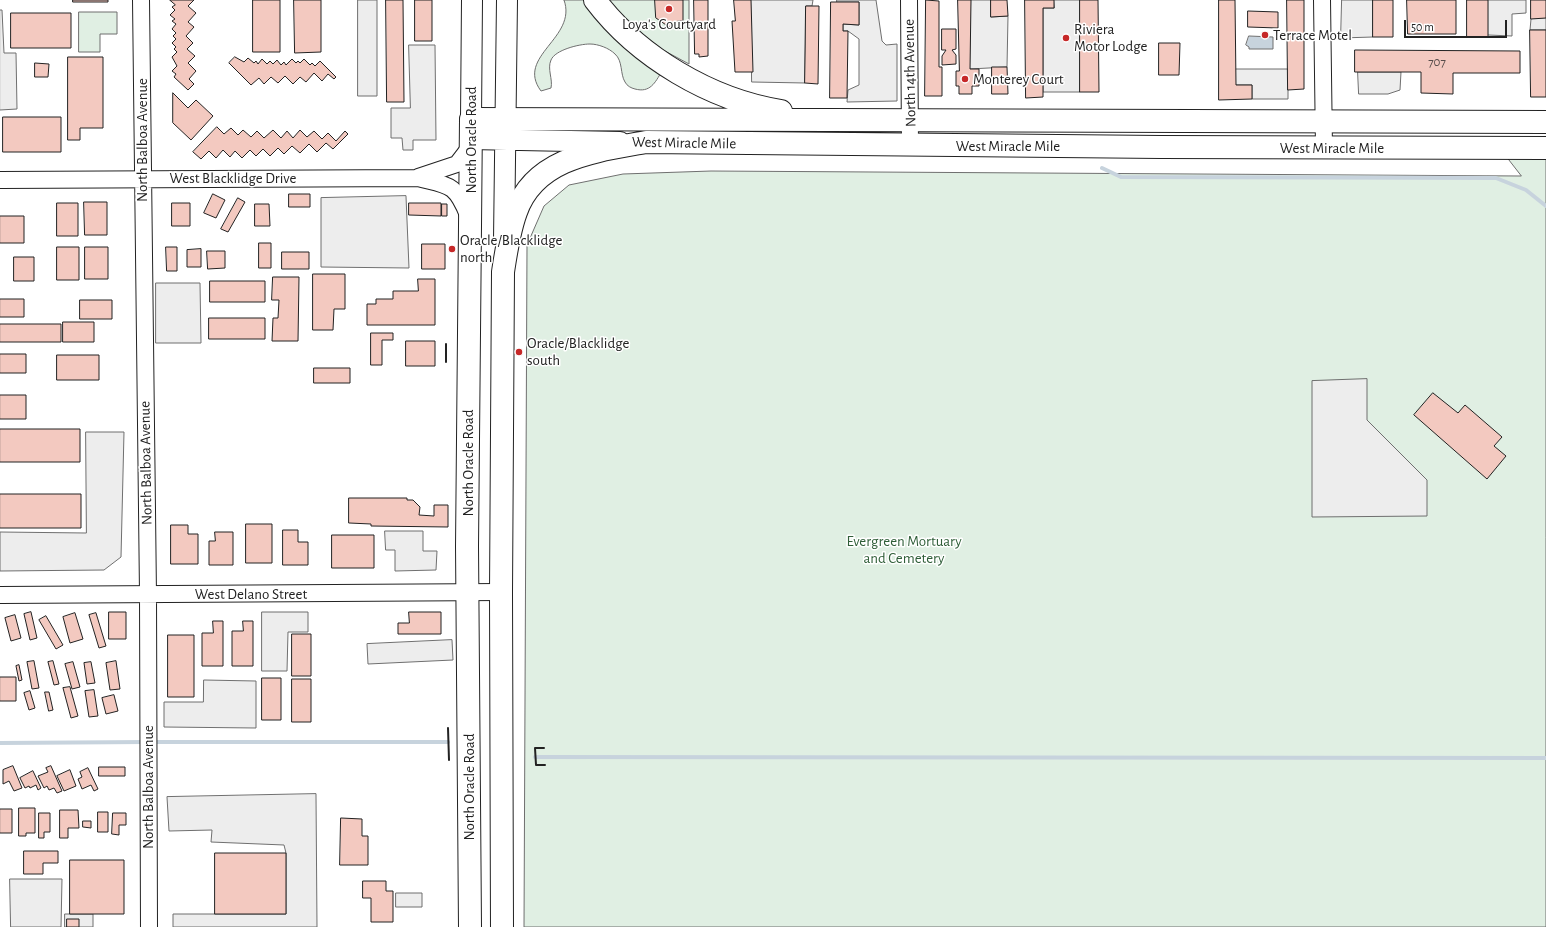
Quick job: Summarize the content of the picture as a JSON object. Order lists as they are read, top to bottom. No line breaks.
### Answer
{"streets":{"highway":["North Oracle Road","West Miracle Mile"],"street":["North 14th Avenue","North Balboa Avenue","West Blacklidge Drive","West Delano Street"]},"crossings":[["North 14th Avenue","West Miracle Mile"],["North Balboa Avenue","West Blacklidge Drive"],["North Balboa Avenue","West Delano Street"],["North Oracle Road","West Miracle Mile"],["North Oracle Road","West Delano Street"]],"parks":["Evergreen Mortuary and Cemetery"],"places":["Loya's Courtyard","Terrace Motel","Riviera Motor Lodge","Monterey Court","Oracle/Blacklidge north","Oracle/Blacklidge south"],"house_numbers":["707"],"scale_bar":"50 m"}
